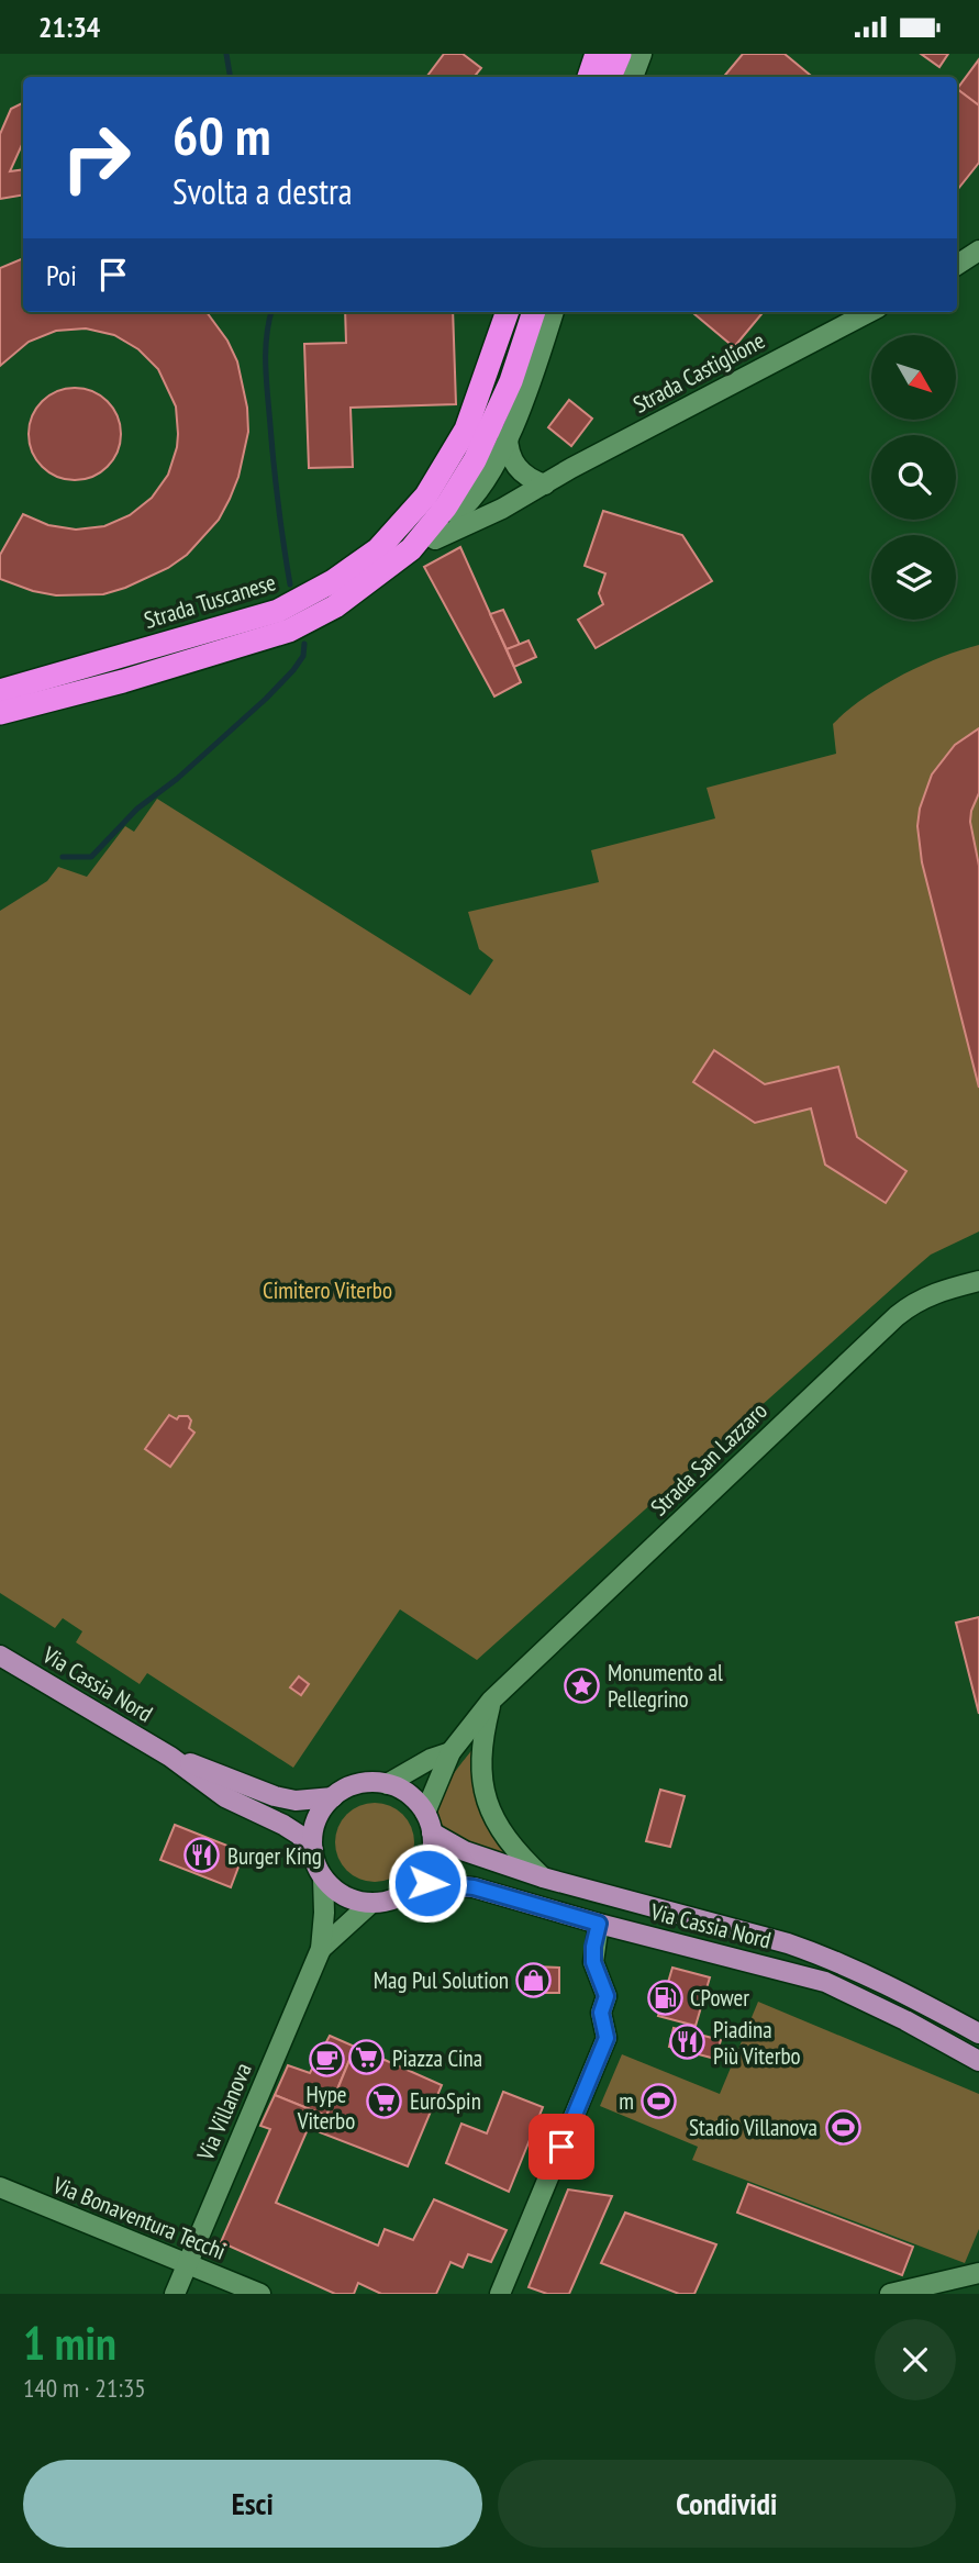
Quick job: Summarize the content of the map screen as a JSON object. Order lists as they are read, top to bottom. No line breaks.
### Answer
{"streets":{"highway":["Strada Tuscanese"],"main road":["Via Cassia Nord"],"street":["Strada Castiglione","Strada San Lazzaro","Via Villanova","Via Bonaventura Tecchi"]},"crossings":[["Strada San Lazzaro","Via Cassia Nord"],["Strada San Lazzaro","Via Villanova"],["Via Cassia Nord","Via Villanova"],["Via Villanova","Via Bonaventura Tecchi"]],"parks":["Cimitero Viterbo"],"places":{"place":["Monumento al Pellegrino"],"restaurant":["Burger King","Piadina Più Viterbo"],"shop":["Mag Pul Solution"],"fuel station":["CPower"],"supermarket":["Piazza Cina","EuroSpin"],"cafe":["Hype Viterbo"],"sports":["m","Stadio Villanova"]},"north":"bottom right","page":{"status":"21:34","turn":["60 m","Svolta a destra"],"then":"Poi","heading":["1 min","140 m · 21:35"],"buttons":["Esci","Condividi"]}}
